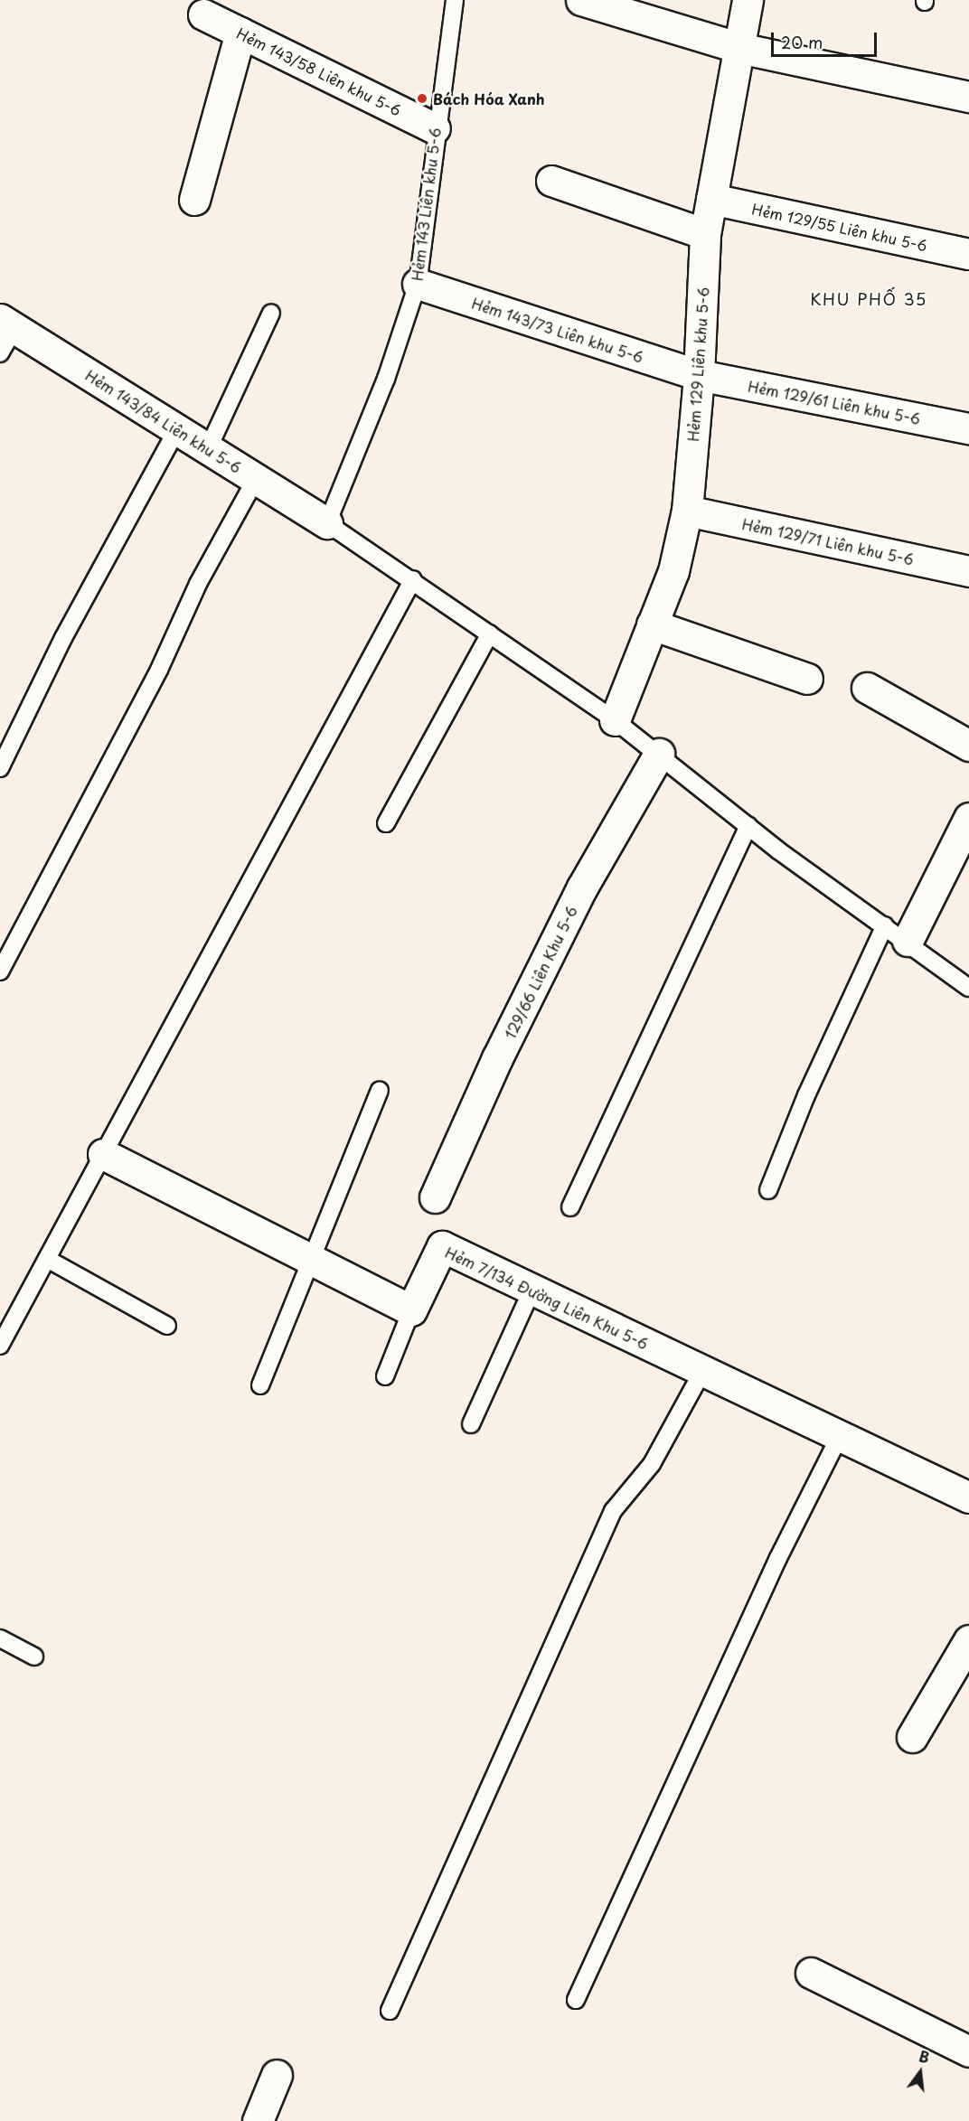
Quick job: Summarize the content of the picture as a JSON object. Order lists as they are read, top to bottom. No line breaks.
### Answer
{"streets":{"street":["Hẻm 143/58 Liên khu 5-6","Hẻm 129/55 Liên khu 5-6","Hẻm 143/73 Liên khu 5-6","Hẻm 129 Liên khu 5-6","Hẻm 129/61 Liên khu 5-6","Hẻm 143/84 Liên khu 5-6","Hẻm 129/71 Liên khu 5-6","129/66 Liên Khu 5-6","Hẻm 7/134 Đường Liên Khu 5-6"],"lane":["Hẻm 143 Liên khu 5-6"]},"crossings":[["Hẻm 143/58 Liên khu 5-6","Hẻm 143 Liên khu 5-6"],["Hẻm 143 Liên khu 5-6","Hẻm 143/73 Liên khu 5-6"],["Hẻm 143 Liên khu 5-6","Hẻm 143/84 Liên khu 5-6"],["Hẻm 129/55 Liên khu 5-6","Hẻm 129 Liên khu 5-6"],["Hẻm 143/73 Liên khu 5-6","Hẻm 129 Liên khu 5-6"],["Hẻm 143/73 Liên khu 5-6","Hẻm 129/61 Liên khu 5-6"],["Hẻm 129 Liên khu 5-6","Hẻm 129/61 Liên khu 5-6"],["Hẻm 129 Liên khu 5-6","Hẻm 129/71 Liên khu 5-6"]],"districts":["KHU PHỐ 35"],"places":["Bách Hóa Xanh"],"scale_bar":"20 m","north":"top"}
